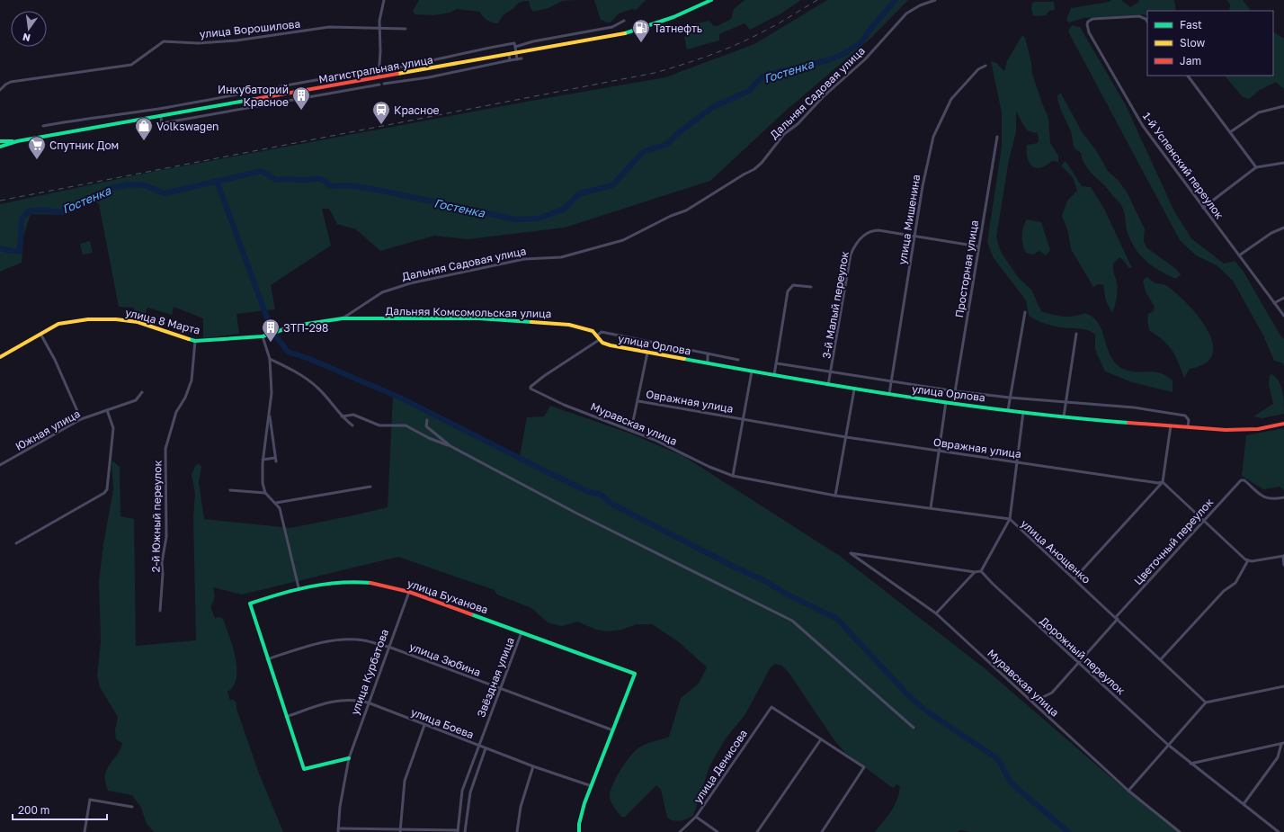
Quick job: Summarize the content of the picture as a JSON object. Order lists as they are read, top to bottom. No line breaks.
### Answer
{"streets":{"street":["улица Ворошилова","Магистральная улица","Дальняя Садовая улица","1-й Успенский переулок","улица Мишенина","Просторная улица","3-й Малый переулок","Дальняя Комсомольская улица","улица 8 Марта","улица Орлова","Овражная улица","Муравская улица","Южная улица","2-й Южный переулок","Цветочный переулок","улица Анощенко","улица Буханова","Дорожный переулок","улица Зюбина","улица Курбатова","Звёздная улица","улица Боева","улица Денисова"]},"crossings":[["Дальняя Садовая улица","Дальняя Комсомольская улица"],["Дальняя Садовая улица","улица 8 Марта"],["улица Мишенина","3-й Малый переулок"],["улица Мишенина","улица Орлова"],["Просторная улица","улица Орлова"],["3-й Малый переулок","улица Орлова"],["Дальняя Комсомольская улица","улица Орлова"],["улица 8 Марта","2-й Южный переулок"],["улица Орлова","Муравская улица"],["Муравская улица","Цветочный переулок"],["Муравская улица","улица Анощенко"],["Цветочный переулок","улица Анощенко"],["Цветочный переулок","Дорожный переулок"],["улица Буханова","улица Зюбина"],["улица Буханова","улица Курбатова"],["улица Буханова","Звёздная улица"],["улица Зюбина","улица Курбатова"],["улица Зюбина","Звёздная улица"],["улица Курбатова","улица Боева"],["Звёздная улица","улица Боева"]],"water":["Гостенка"],"places":{"fuel station":["Татнефть"],"building":["Инкубаторий Красное","ЗТП-298"],"station":["Красное"],"shop":["Volkswagen"],"supermarket":["Спутник Дом"]},"legend":["Fast","Slow","Jam"],"scale_bar":"200 m","north":"bottom"}
